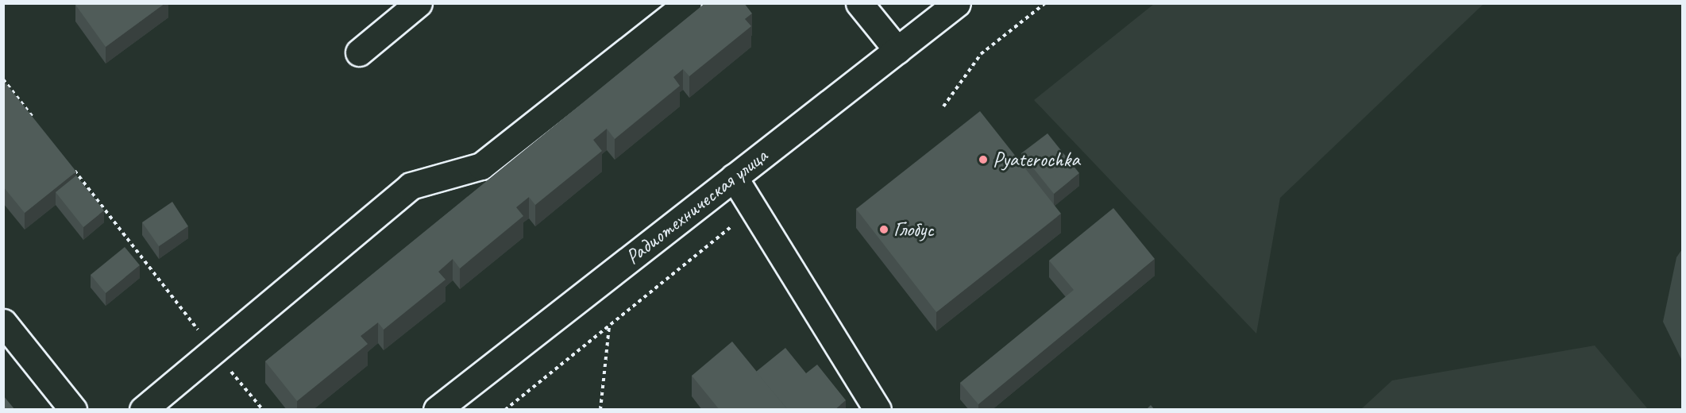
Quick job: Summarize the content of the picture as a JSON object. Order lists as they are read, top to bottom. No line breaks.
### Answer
{"streets":{"street":["Радиотехническая улица"]},"places":["Pyaterochka","Глобус"]}
